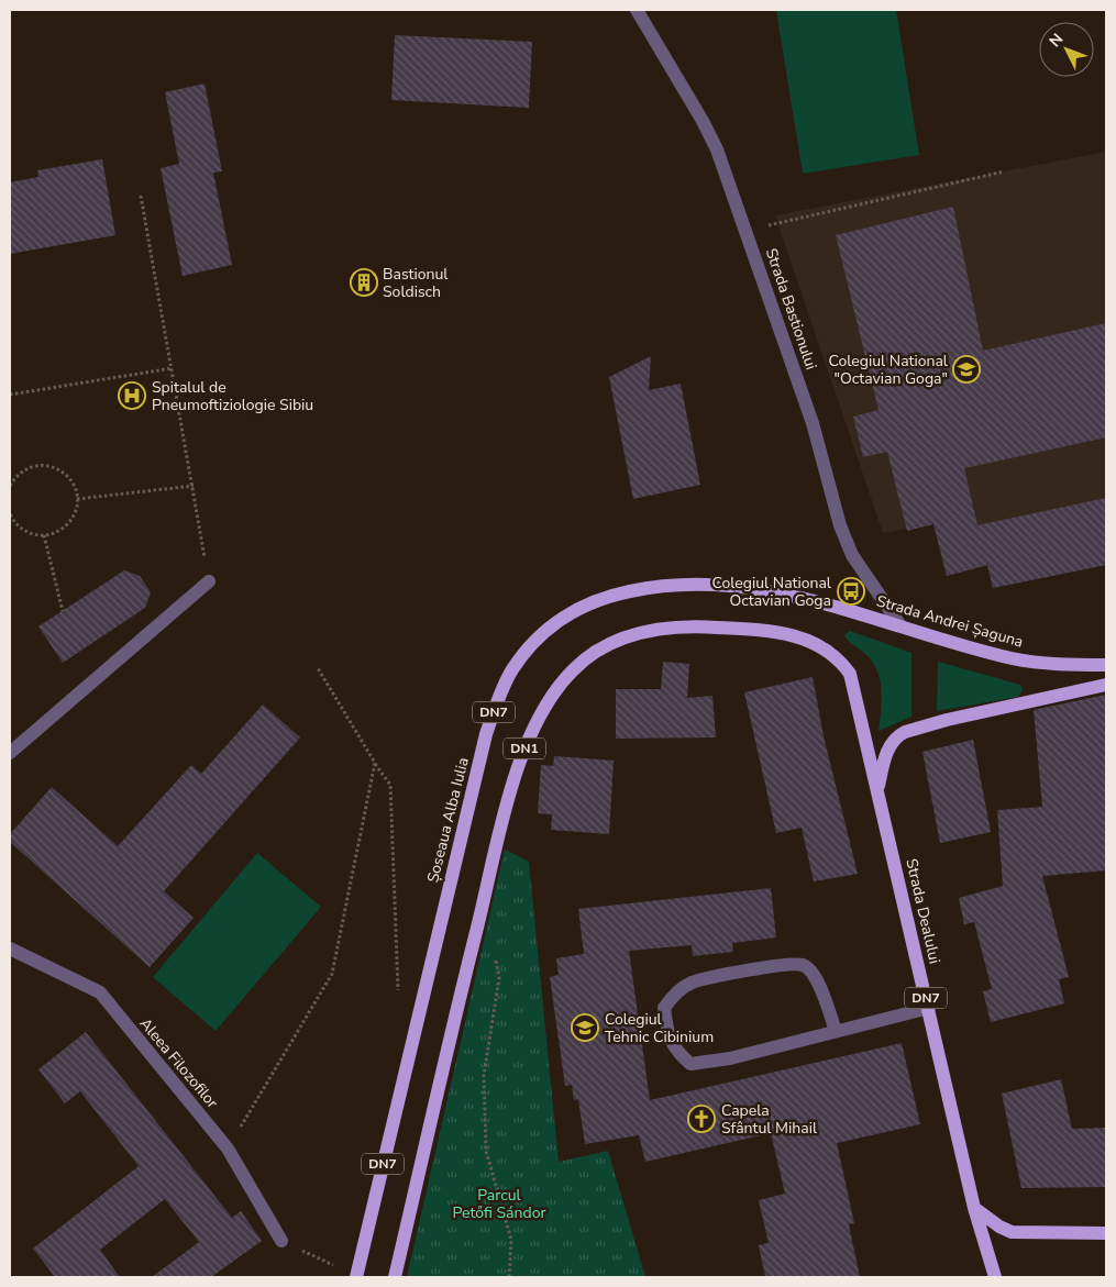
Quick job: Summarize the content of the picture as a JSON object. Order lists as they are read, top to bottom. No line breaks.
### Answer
{"streets":{"main road":["Strada Andrei Șaguna","DN7","DN1","Șoseaua Alba Iulia","Strada Dealului"],"street":["Strada Bastionului","Aleea Filozofilor"]},"crossings":[["Strada Bastionului","Strada Andrei Șaguna"],["Strada Andrei Șaguna","Șoseaua Alba Iulia"],["DN7","Strada Dealului"],["DN1","Strada Dealului"]],"parks":["Parcul Petőfi Sándor"],"places":{"building":["Bastionul Soldisch"],"school or university":["Colegiul National \"Octavian Goga\"","Colegiul Tehnic Cibinium"],"hospital":["Spitalul de Pneumoftiziologie Sibiu"],"bus stop":["Colegiul National Octavian Goga"],"church":["Capela Sfântul Mihail"]},"north":"top left"}
